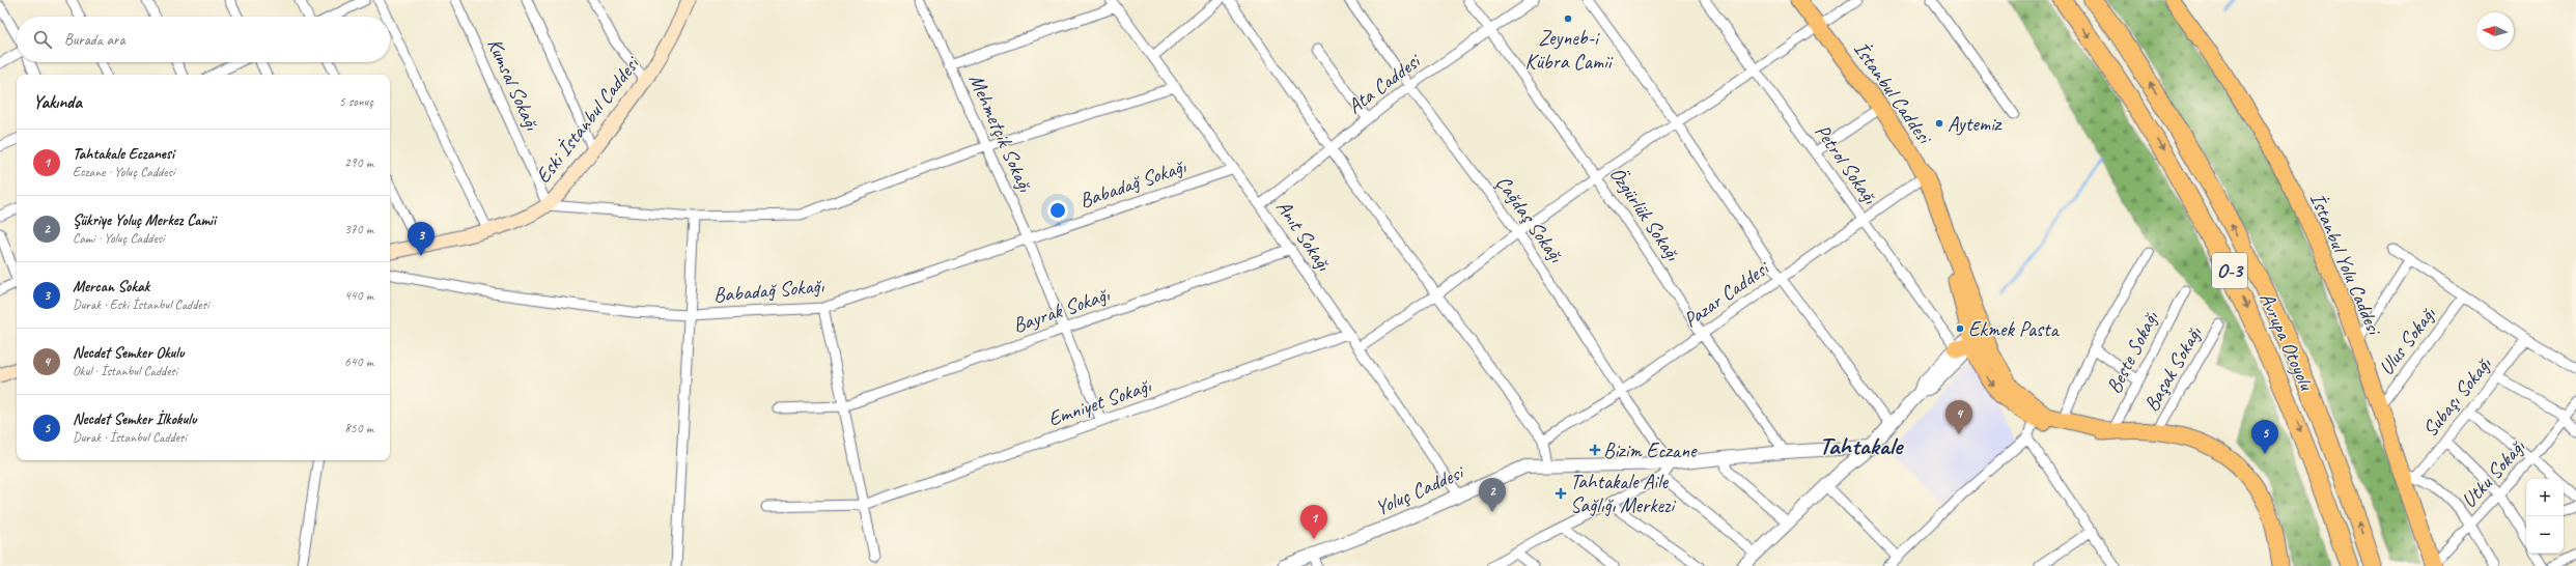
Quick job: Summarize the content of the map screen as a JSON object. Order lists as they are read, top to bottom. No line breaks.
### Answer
{"streets":{"highway":["O-3","Avrupa Otoyolu"],"main road":["İstanbul Caddesi","Eski İstanbul Caddesi","İstanbul Yolu Caddesi"],"street":["Kumsal Sokağı","Ata Caddesi","Mehmetçik Sokağı","Petrol Sokağı","Babadağ Sokağı","Özgürlük Sokağı","Çağdaş Sokağı","Anıt Sokağı","Pazar Caddesi","Bayrak Sokağı","Ulus Sokağı","Beste Sokağı","Başak Sokağı","Subaşı Sokağı","Emniyet Sokağı","Utku Sokağı","Yoluç Caddesi"]},"crossings":[["Kumsal Sokağı","Eski İstanbul Caddesi"],["Ata Caddesi","Özgürlük Sokağı"],["Ata Caddesi","Çağdaş Sokağı"],["Ata Caddesi","Anıt Sokağı"],["İstanbul Caddesi","Pazar Caddesi"],["İstanbul Caddesi","Beste Sokağı"],["İstanbul Caddesi","Başak Sokağı"],["Mehmetçik Sokağı","Babadağ Sokağı"],["Mehmetçik Sokağı","Bayrak Sokağı"],["Mehmetçik Sokağı","Emniyet Sokağı"],["Petrol Sokağı","Pazar Caddesi"],["Babadağ Sokağı","Anıt Sokağı"],["Özgürlük Sokağı","Pazar Caddesi"],["Özgürlük Sokağı","Yoluç Caddesi"],["Çağdaş Sokağı","Pazar Caddesi"],["Çağdaş Sokağı","Yoluç Caddesi"],["Anıt Sokağı","Bayrak Sokağı"],["Anıt Sokağı","Emniyet Sokağı"],["Anıt Sokağı","Yoluç Caddesi"],["İstanbul Yolu Caddesi","Ulus Sokağı"],["İstanbul Yolu Caddesi","Subaşı Sokağı"],["İstanbul Yolu Caddesi","Utku Sokağı"]],"districts":["Tahtakale"],"places":{"other":["Zeyneb-i Kübra Camii","Aytemiz","Ekmek Pasta"],"health":["Bizim Eczane","Tahtakale Aile Sağlığı Merkezi"]},"north":"left","page":{"search":"Burada ara","heading":["Yakında","5 sonuç"],"list":[{"mark":"1","name":"Tahtakale Eczanesi","note":"Eczane · Yoluç Caddesi","value":"290 m"},{"mark":"2","name":"Şükriye Yoluç Merkez Camii","note":"Cami · Yoluç Caddesi","value":"370 m"},{"mark":"3","name":"Mercan Sokak","note":"Durak · Eski İstanbul Caddesi","value":"440 m"},{"mark":"4","name":"Necdet Semker Okulu","note":"Okul · İstanbul Caddesi","value":"640 m"},{"mark":"5","name":"Necdet Semker İlkokulu","note":"Durak · İstanbul Caddesi","value":"850 m"}],"pins":["3","4","5","2","1"],"map_buttons":["+","−"]}}
